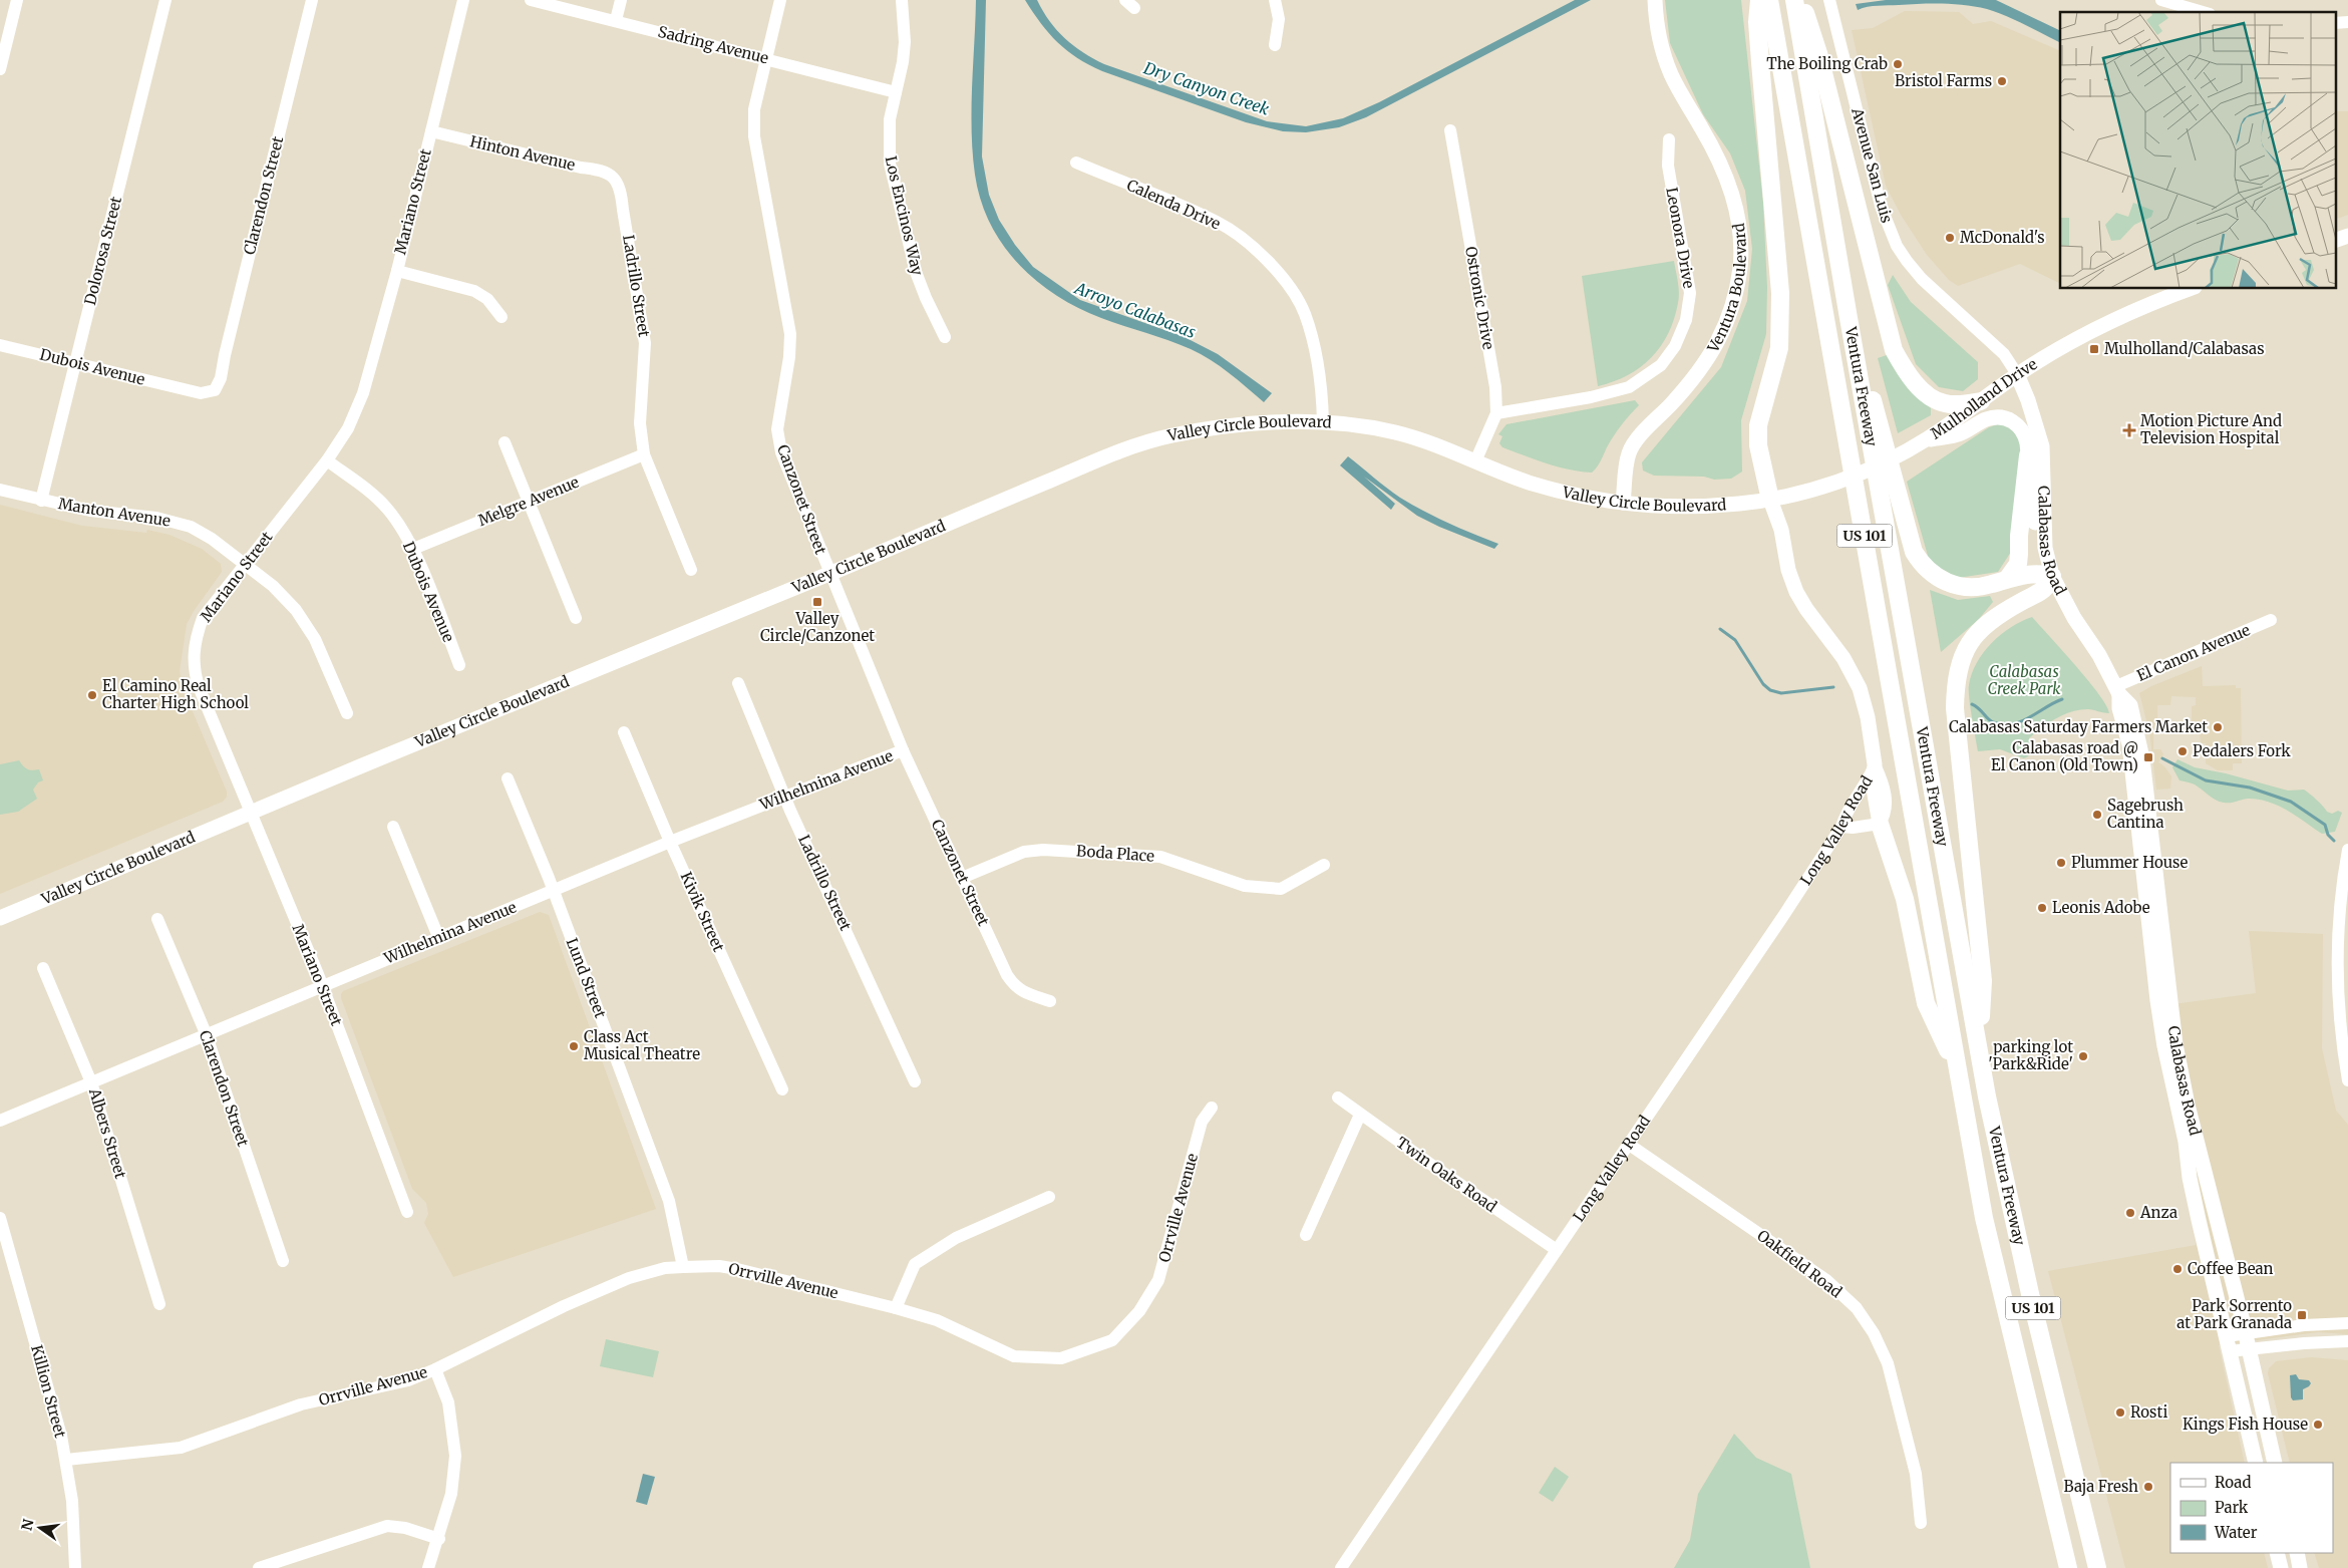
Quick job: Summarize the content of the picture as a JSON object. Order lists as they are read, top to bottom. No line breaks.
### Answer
{"streets":{"highway":["Ventura Freeway","US 101"],"main road":["Ventura Boulevard","Mulholland Drive","Valley Circle Boulevard","Calabasas Road","Long Valley Road"],"street":["Sadring Avenue","Hinton Avenue","Avenue San Luis","Clarendon Street","Mariano Street","Calenda Drive","Los Encinos Way","Leonora Drive","Dolorosa Street","Ladrillo Street","Ostronic Drive","Dubois Avenue","Canzonet Street","Melgre Avenue","Manton Avenue","El Canon Avenue","Wilhelmina Avenue","Boda Place","Kivik Street","Lund Street","Albers Street","Twin Oaks Road","Orrville Avenue","Oakfield Road","Killion Street"]},"crossings":[["Sadring Avenue","Los Encinos Way"],["Sadring Avenue","Canzonet Street"],["Hinton Avenue","Mariano Street"],["Hinton Avenue","Ladrillo Street"],["Avenue San Luis","Mulholland Drive"],["Avenue San Luis","Calabasas Road"],["Clarendon Street","Dubois Avenue"],["Clarendon Street","Wilhelmina Avenue"],["Mariano Street","Dubois Avenue"],["Mariano Street","Valley Circle Boulevard"],["Mariano Street","Manton Avenue"],["Mariano Street","Wilhelmina Avenue"],["Calenda Drive","Valley Circle Boulevard"],["Leonora Drive","Ostronic Drive"],["Dolorosa Street","Dubois Avenue"],["Dolorosa Street","Manton Avenue"],["Ladrillo Street","Melgre Avenue"],["Ladrillo Street","Wilhelmina Avenue"],["Ventura Boulevard","Valley Circle Boulevard"],["Ostronic Drive","Valley Circle Boulevard"],["Dubois Avenue","Melgre Avenue"],["Mulholland Drive","Valley Circle Boulevard"],["Mulholland Drive","Calabasas Road"],["Mulholland Drive","Long Valley Road"],["Valley Circle Boulevard","Canzonet Street"],["Valley Circle Boulevard","Long Valley Road"],["Canzonet Street","Wilhelmina Avenue"],["Canzonet Street","Boda Place"],["Calabasas Road","El Canon Avenue"],["Wilhelmina Avenue","Kivik Street"],["Wilhelmina Avenue","Lund Street"],["Wilhelmina Avenue","Albers Street"],["Long Valley Road","Twin Oaks Road"],["Long Valley Road","Oakfield Road"],["Lund Street","Orrville Avenue"],["Orrville Avenue","Killion Street"]],"water":["Dry Canyon Creek","Arroyo Calabasas"],"parks":["Calabasas Creek Park"],"places":{"other":["The Boiling Crab","Bristol Farms","McDonald's","El Camino Real Charter High School","Calabasas Saturday Farmers Market","Pedalers Fork","Sagebrush Cantina","Plummer House","Leonis Adobe","Class Act Musical Theatre","parking lot 'Park&Ride'","Anza","Coffee Bean","Rosti","Kings Fish House","Baja Fresh"],"transit":["Mulholland/Calabasas","Valley Circle/Canzonet","Calabasas road @ El Canon (Old Town)","Park Sorrento at Park Granada"],"health":["Motion Picture And Television Hospital"]},"legend":["Road","Park","Water"],"north":"left"}
